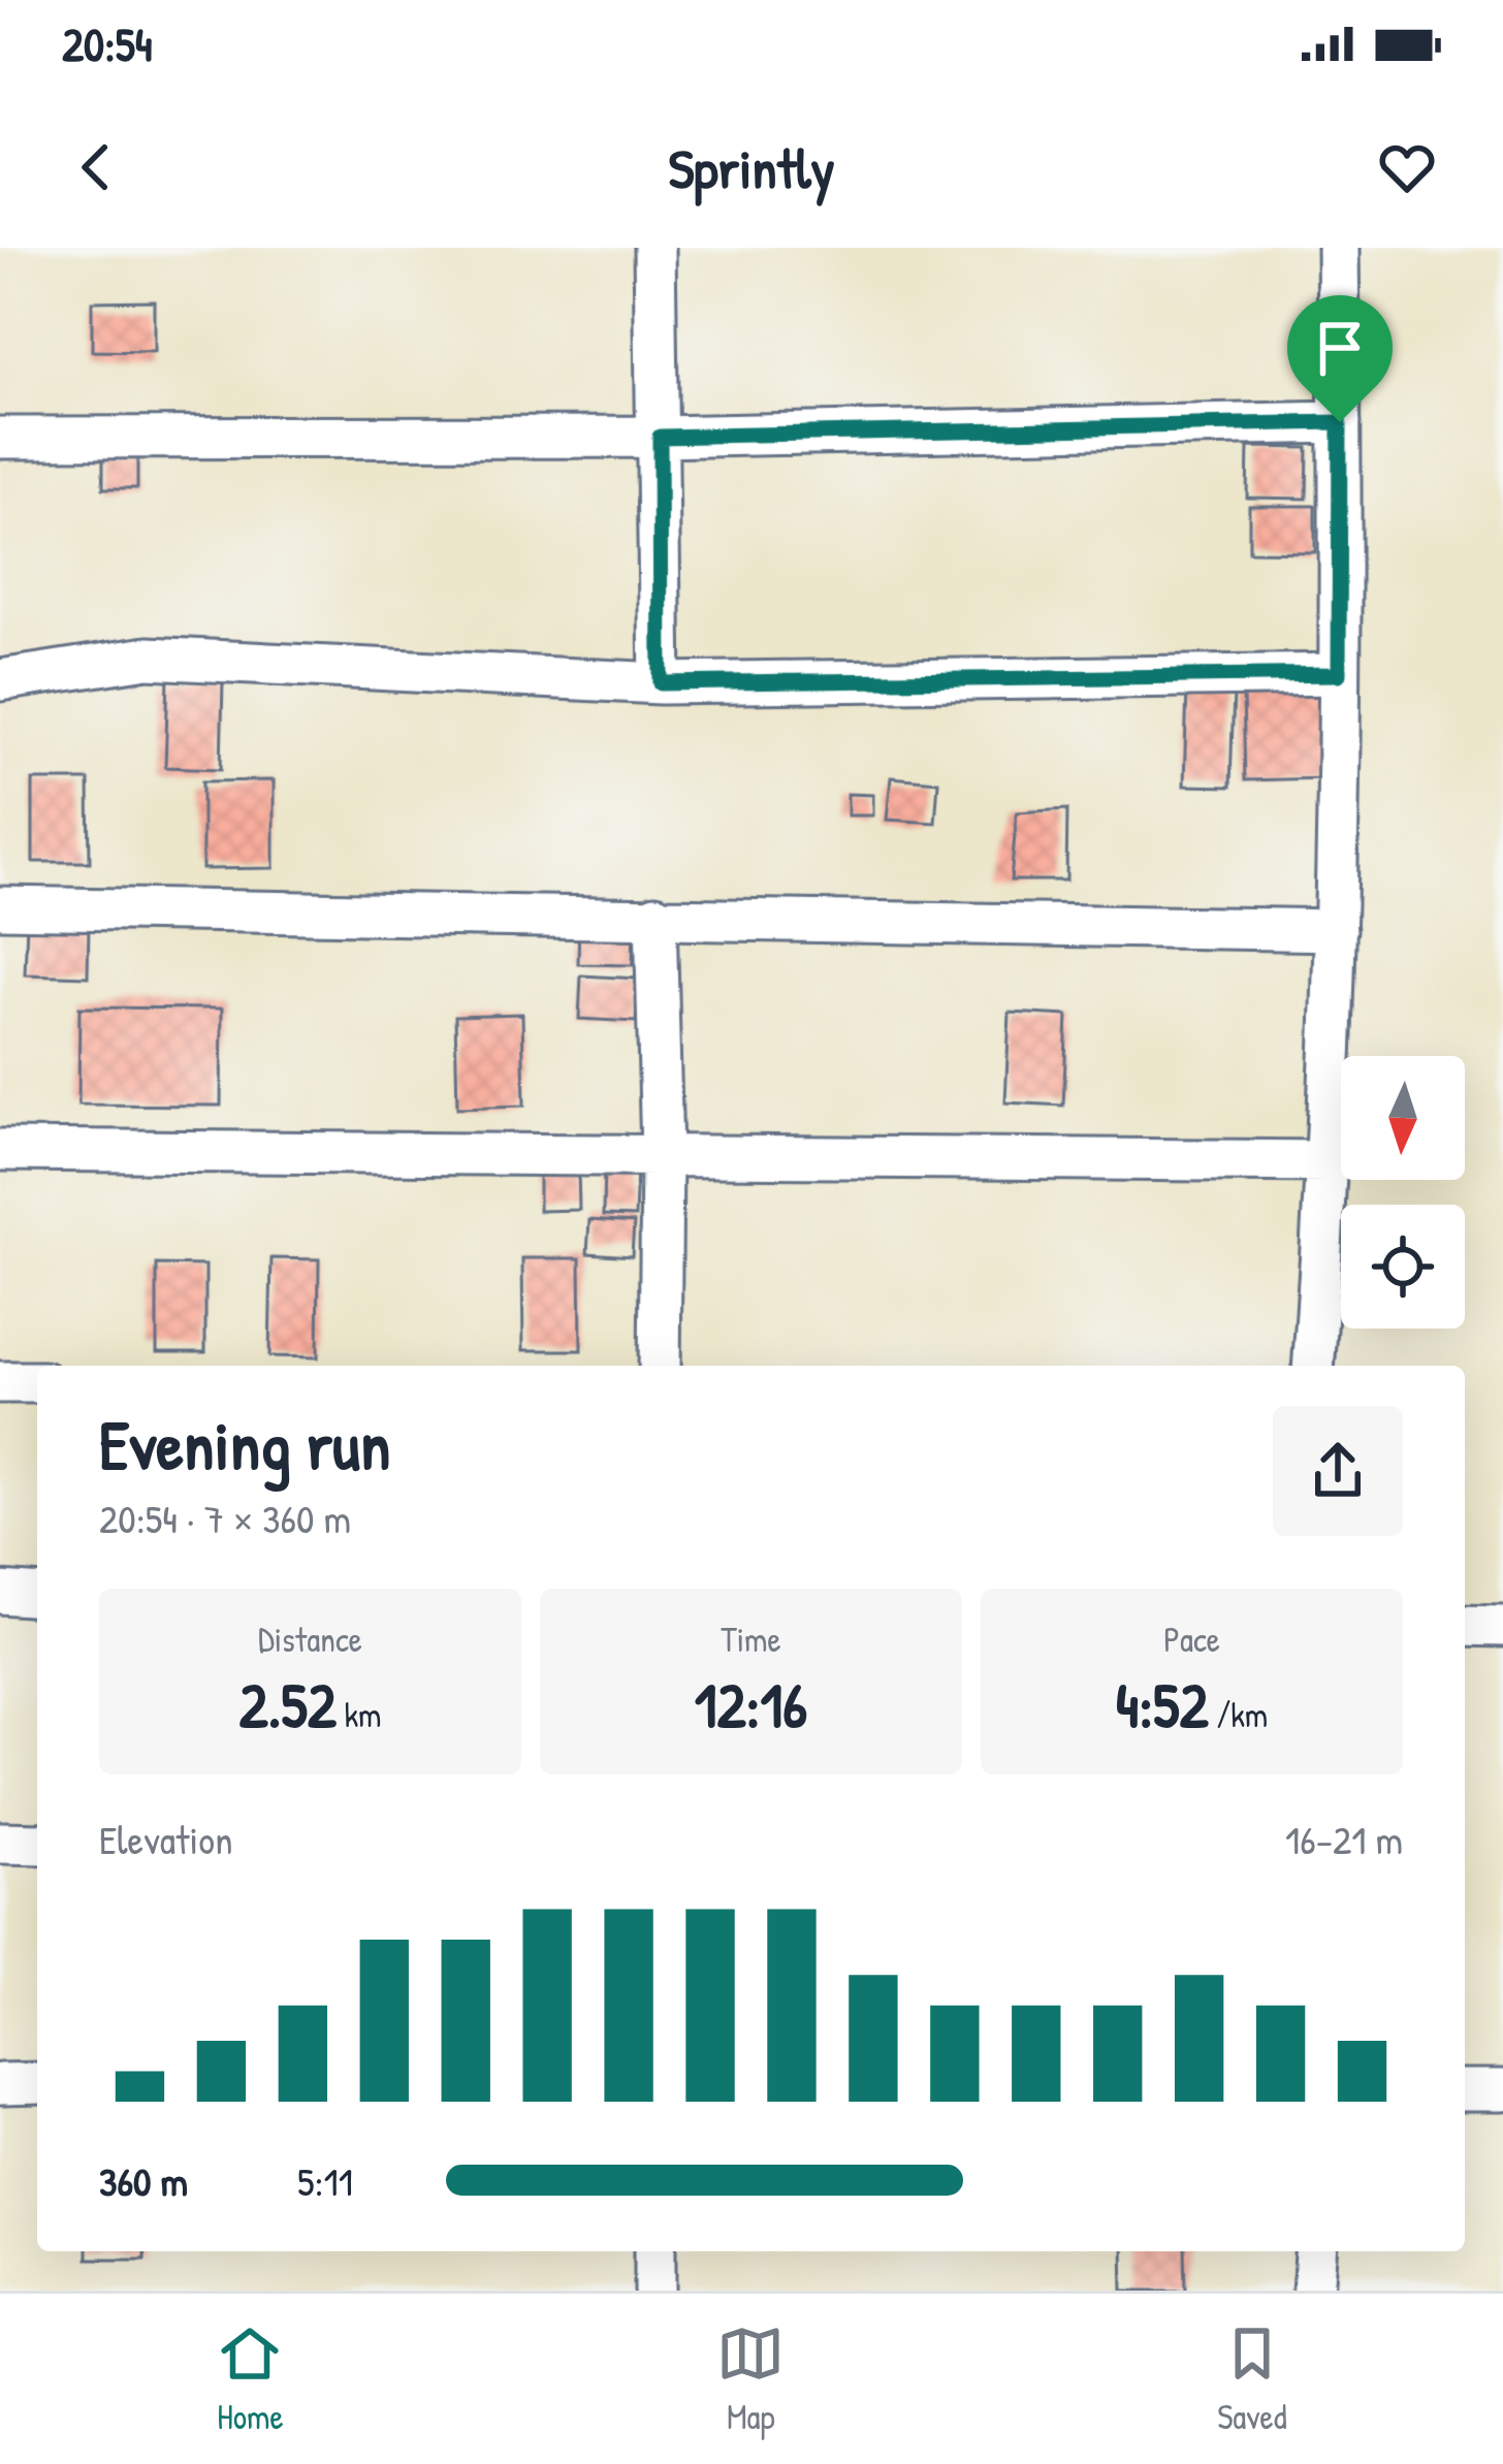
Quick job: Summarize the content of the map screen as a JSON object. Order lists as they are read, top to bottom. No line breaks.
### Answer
{"north":"bottom","page":{"status":"20:54","header":"Sprintly","heading":["Evening run","20:54 · 7 × 360 m"],"stats":[["Distance","2.52 km"],["Time","12:16"],["Pace","4:52 /km"]],"chart":["Elevation","16–21 m"],"list":[{"name":"360 m","note":"5:11"}],"tabs":["Home","Map","Saved"]}}
